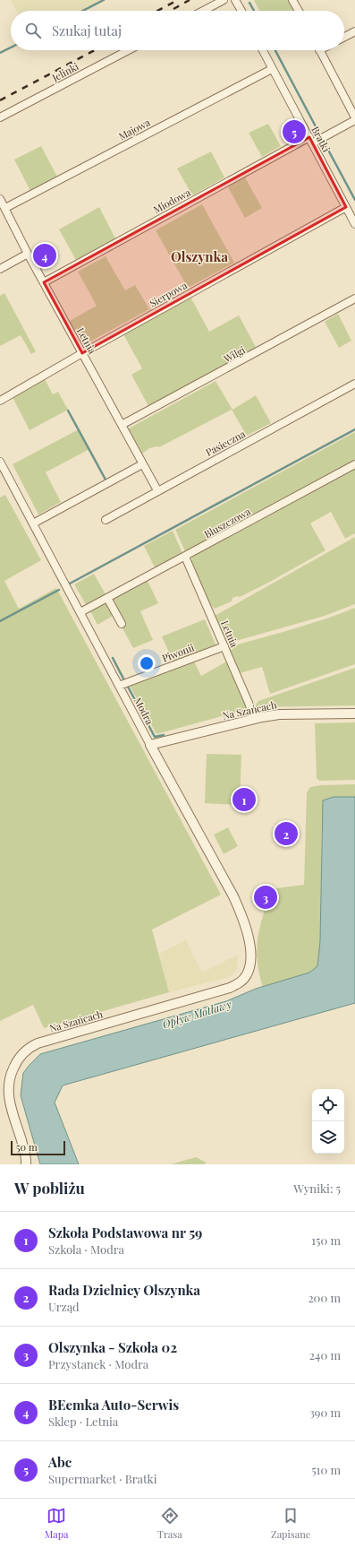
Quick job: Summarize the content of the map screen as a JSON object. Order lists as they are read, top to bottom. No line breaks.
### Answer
{"streets":{"street":["Jelinki","Majowa","Bratki","Miodowa","Sierpowa","Letnia","Wilgi","Pasieczna","Bluszczowa","Piwonii","Na Szańcach","Modra"]},"crossings":[["Majowa","Bratki"],["Majowa","Letnia"],["Bratki","Miodowa"],["Bratki","Sierpowa"],["Miodowa","Letnia"],["Sierpowa","Letnia"],["Letnia","Wilgi"],["Letnia","Pasieczna"],["Letnia","Bluszczowa"],["Letnia","Piwonii"],["Letnia","Na Szańcach"],["Bluszczowa","Modra"],["Piwonii","Modra"],["Na Szańcach","Modra"]],"districts":["Olszynka"],"water":["Opływ Motławy"],"scale_bar":"50 m","page":{"search":"Szukaj tutaj","pins":["5","4","1","2","3"],"scale":"50 m","heading":["W pobliżu","Wyniki: 5"],"list":[{"mark":"1","name":"Szkoła Podstawowa nr 59","note":"Szkoła · Modra","value":"150 m"},{"mark":"2","name":"Rada Dzielnicy Olszynka","note":"Urząd","value":"200 m"},{"mark":"3","name":"Olszynka - Szkoła 02","note":"Przystanek · Modra","value":"240 m"},{"mark":"4","name":"BEemka Auto-Serwis","note":"Sklep · Letnia","value":"390 m"},{"mark":"5","name":"Abc","note":"Supermarket · Bratki","value":"510 m"}],"nav":["Mapa","Trasa","Zapisane"]}}
